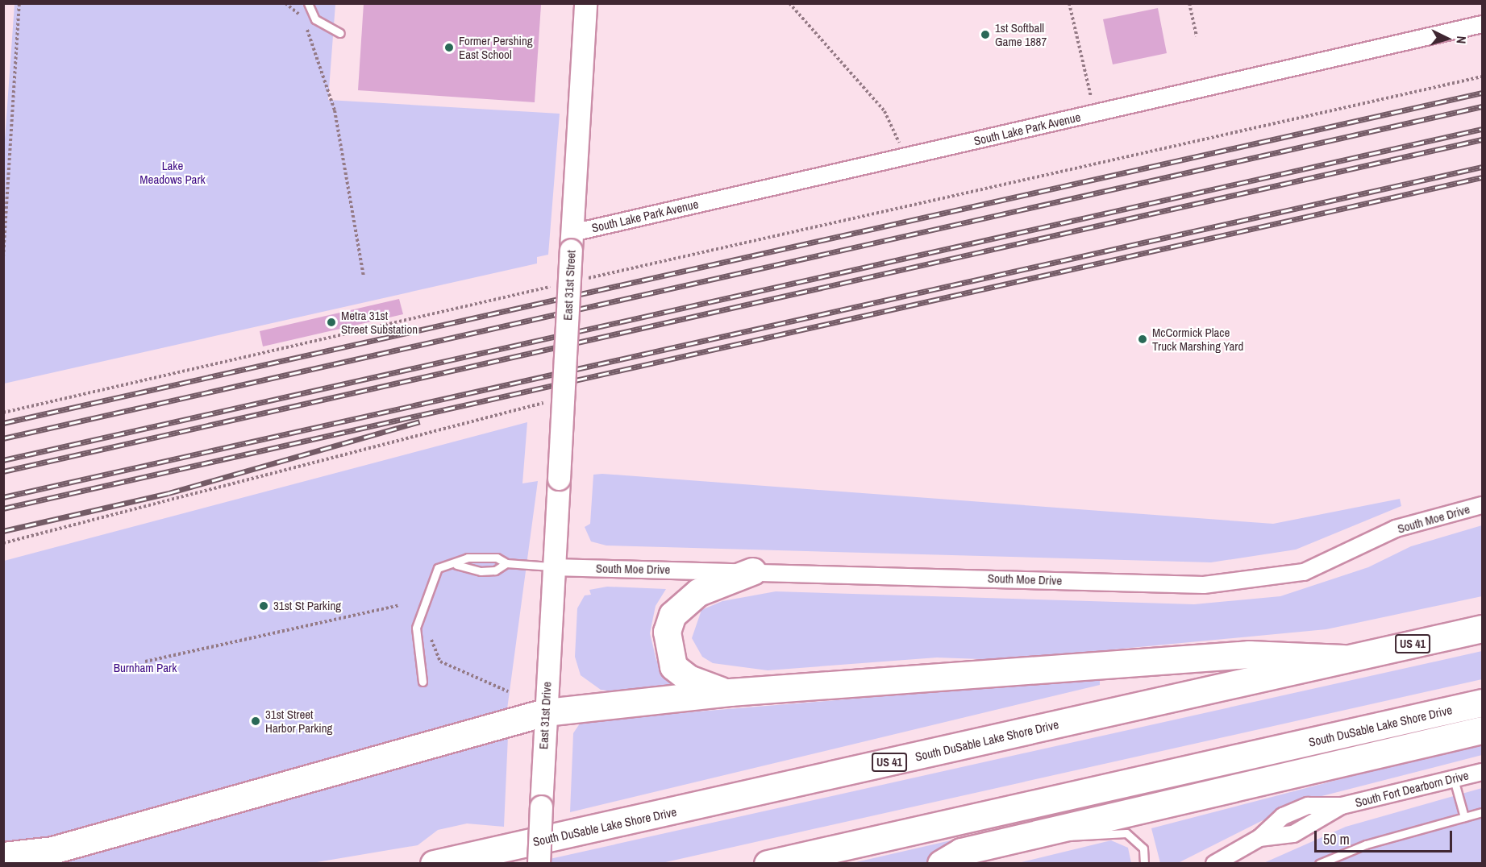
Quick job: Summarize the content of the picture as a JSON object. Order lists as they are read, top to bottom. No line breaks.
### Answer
{"streets":{"highway":["US 41","South DuSable Lake Shore Drive"],"main road":["East 31st Street","East 31st Drive"],"street":["South Lake Park Avenue","South Moe Drive","South Fort Dearborn Drive"]},"crossings":[["South Lake Park Avenue","East 31st Street"],["East 31st Street","South Moe Drive"],["East 31st Street","East 31st Drive"],["South Moe Drive","East 31st Drive"]],"parks":["Lake Meadows Park","Burnham Park"],"places":["1st Softball Game 1887","Former Pershing East School","Metra 31st Street Substation","McCormick Place Truck Marshing Yard","31st St Parking","31st Street Harbor Parking"],"scale_bar":"50 m","north":"right"}
